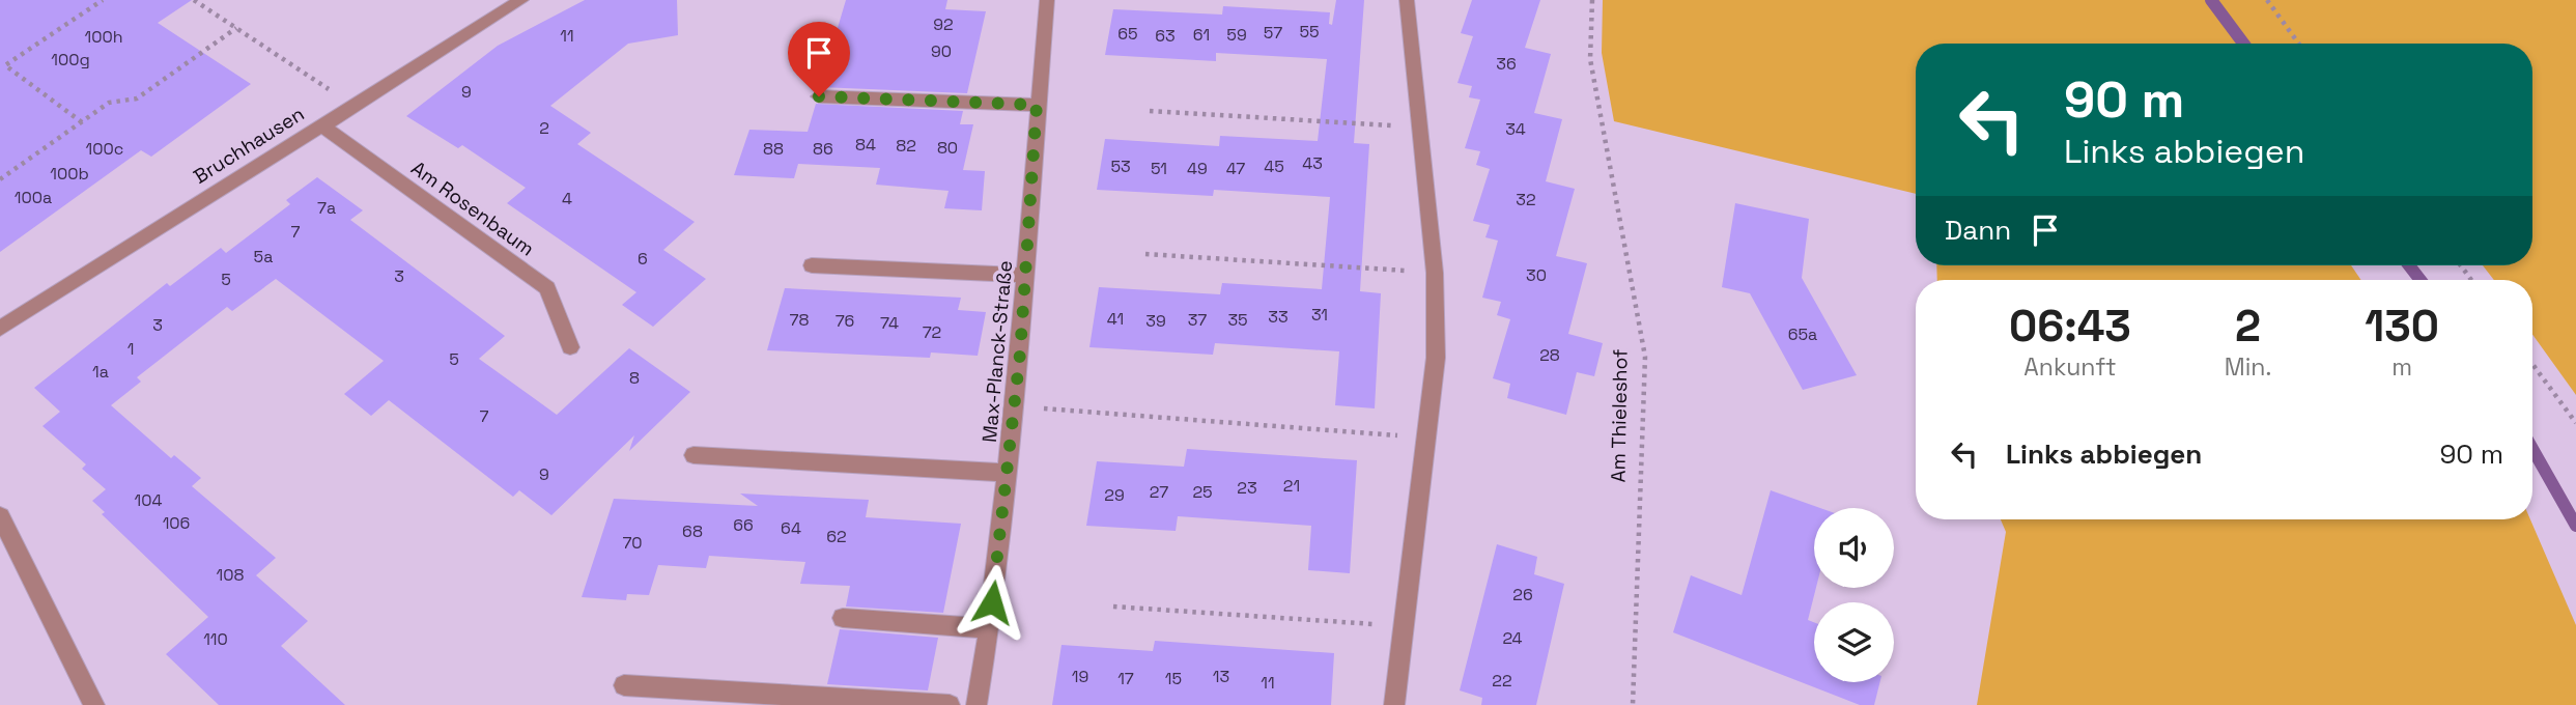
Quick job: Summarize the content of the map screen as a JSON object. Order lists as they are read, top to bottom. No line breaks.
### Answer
{"streets":{"street":["Bruchhausen","Am Rosenbaum","Max-Planck-Straße"],"path":["Am Thieleshof"]},"crossings":[["Bruchhausen","Am Rosenbaum"]],"house_numbers":["92","55","57","65","61","59","11","63","100h","90","100g","36","9","2","34","84","82","80","100c","88","86","43","53","45","51","49","47","100b","100a","4","32","7a","7","5a","6","30","3","5","31","33","41","78","37","35","76","39","74","3","72","65a","1","28","5","1a","8","7","9","21","23","27","25","29","104","106","66","64","68","62","70","108","26","24","110","19","13","17","15","22","11"],"page":{"turn":["90 m","Links abbiegen"],"then":"Dann","eta":["06:43","Ankunft","2","Min.","130","m"],"list":[{"name":"Links abbiegen","value":"90 m"}]}}
